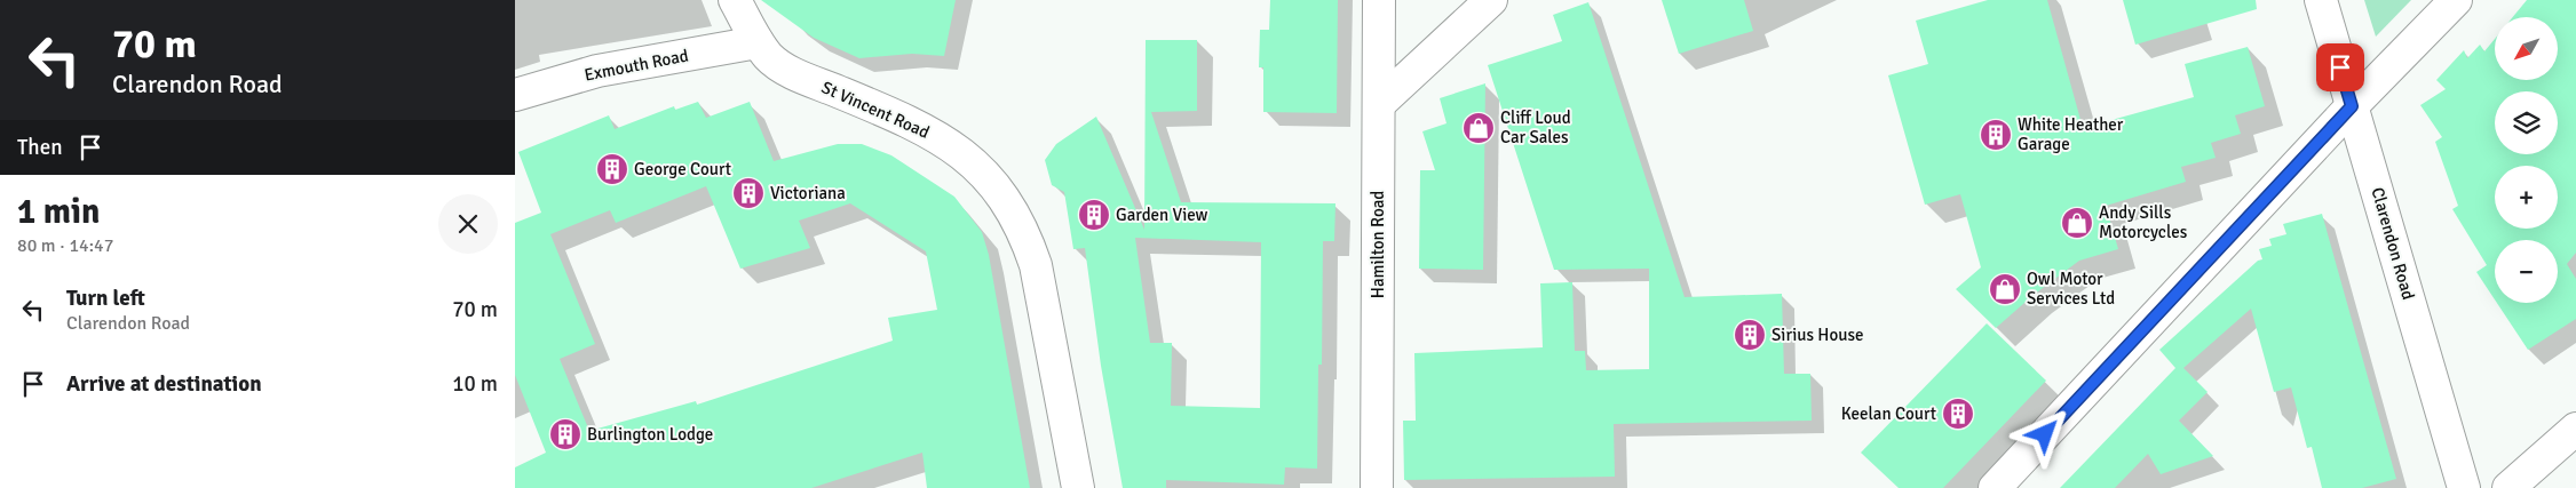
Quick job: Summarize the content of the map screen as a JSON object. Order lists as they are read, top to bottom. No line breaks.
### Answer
{"streets":{"street":["Exmouth Road","St Vincent Road","Clarendon Road","Hamilton Road"]},"crossings":[["Exmouth Road","St Vincent Road"]],"places":{"shop":["Cliff Loud Car Sales","Andy Sills Motorcycles","Owl Motor Services Ltd"],"building":["White Heather Garage","George Court","Victoriana","Garden View","Sirius House","Keelan Court","Burlington Lodge"]},"north":"bottom left","page":{"turn":["70 m","Clarendon Road"],"map_buttons":["+","−"],"then":"Then","heading":["1 min","80 m · 14:47"],"list":[{"name":"Turn left","note":"Clarendon Road","value":"70 m"},{"name":"Arrive at destination","value":"10 m"}]}}
